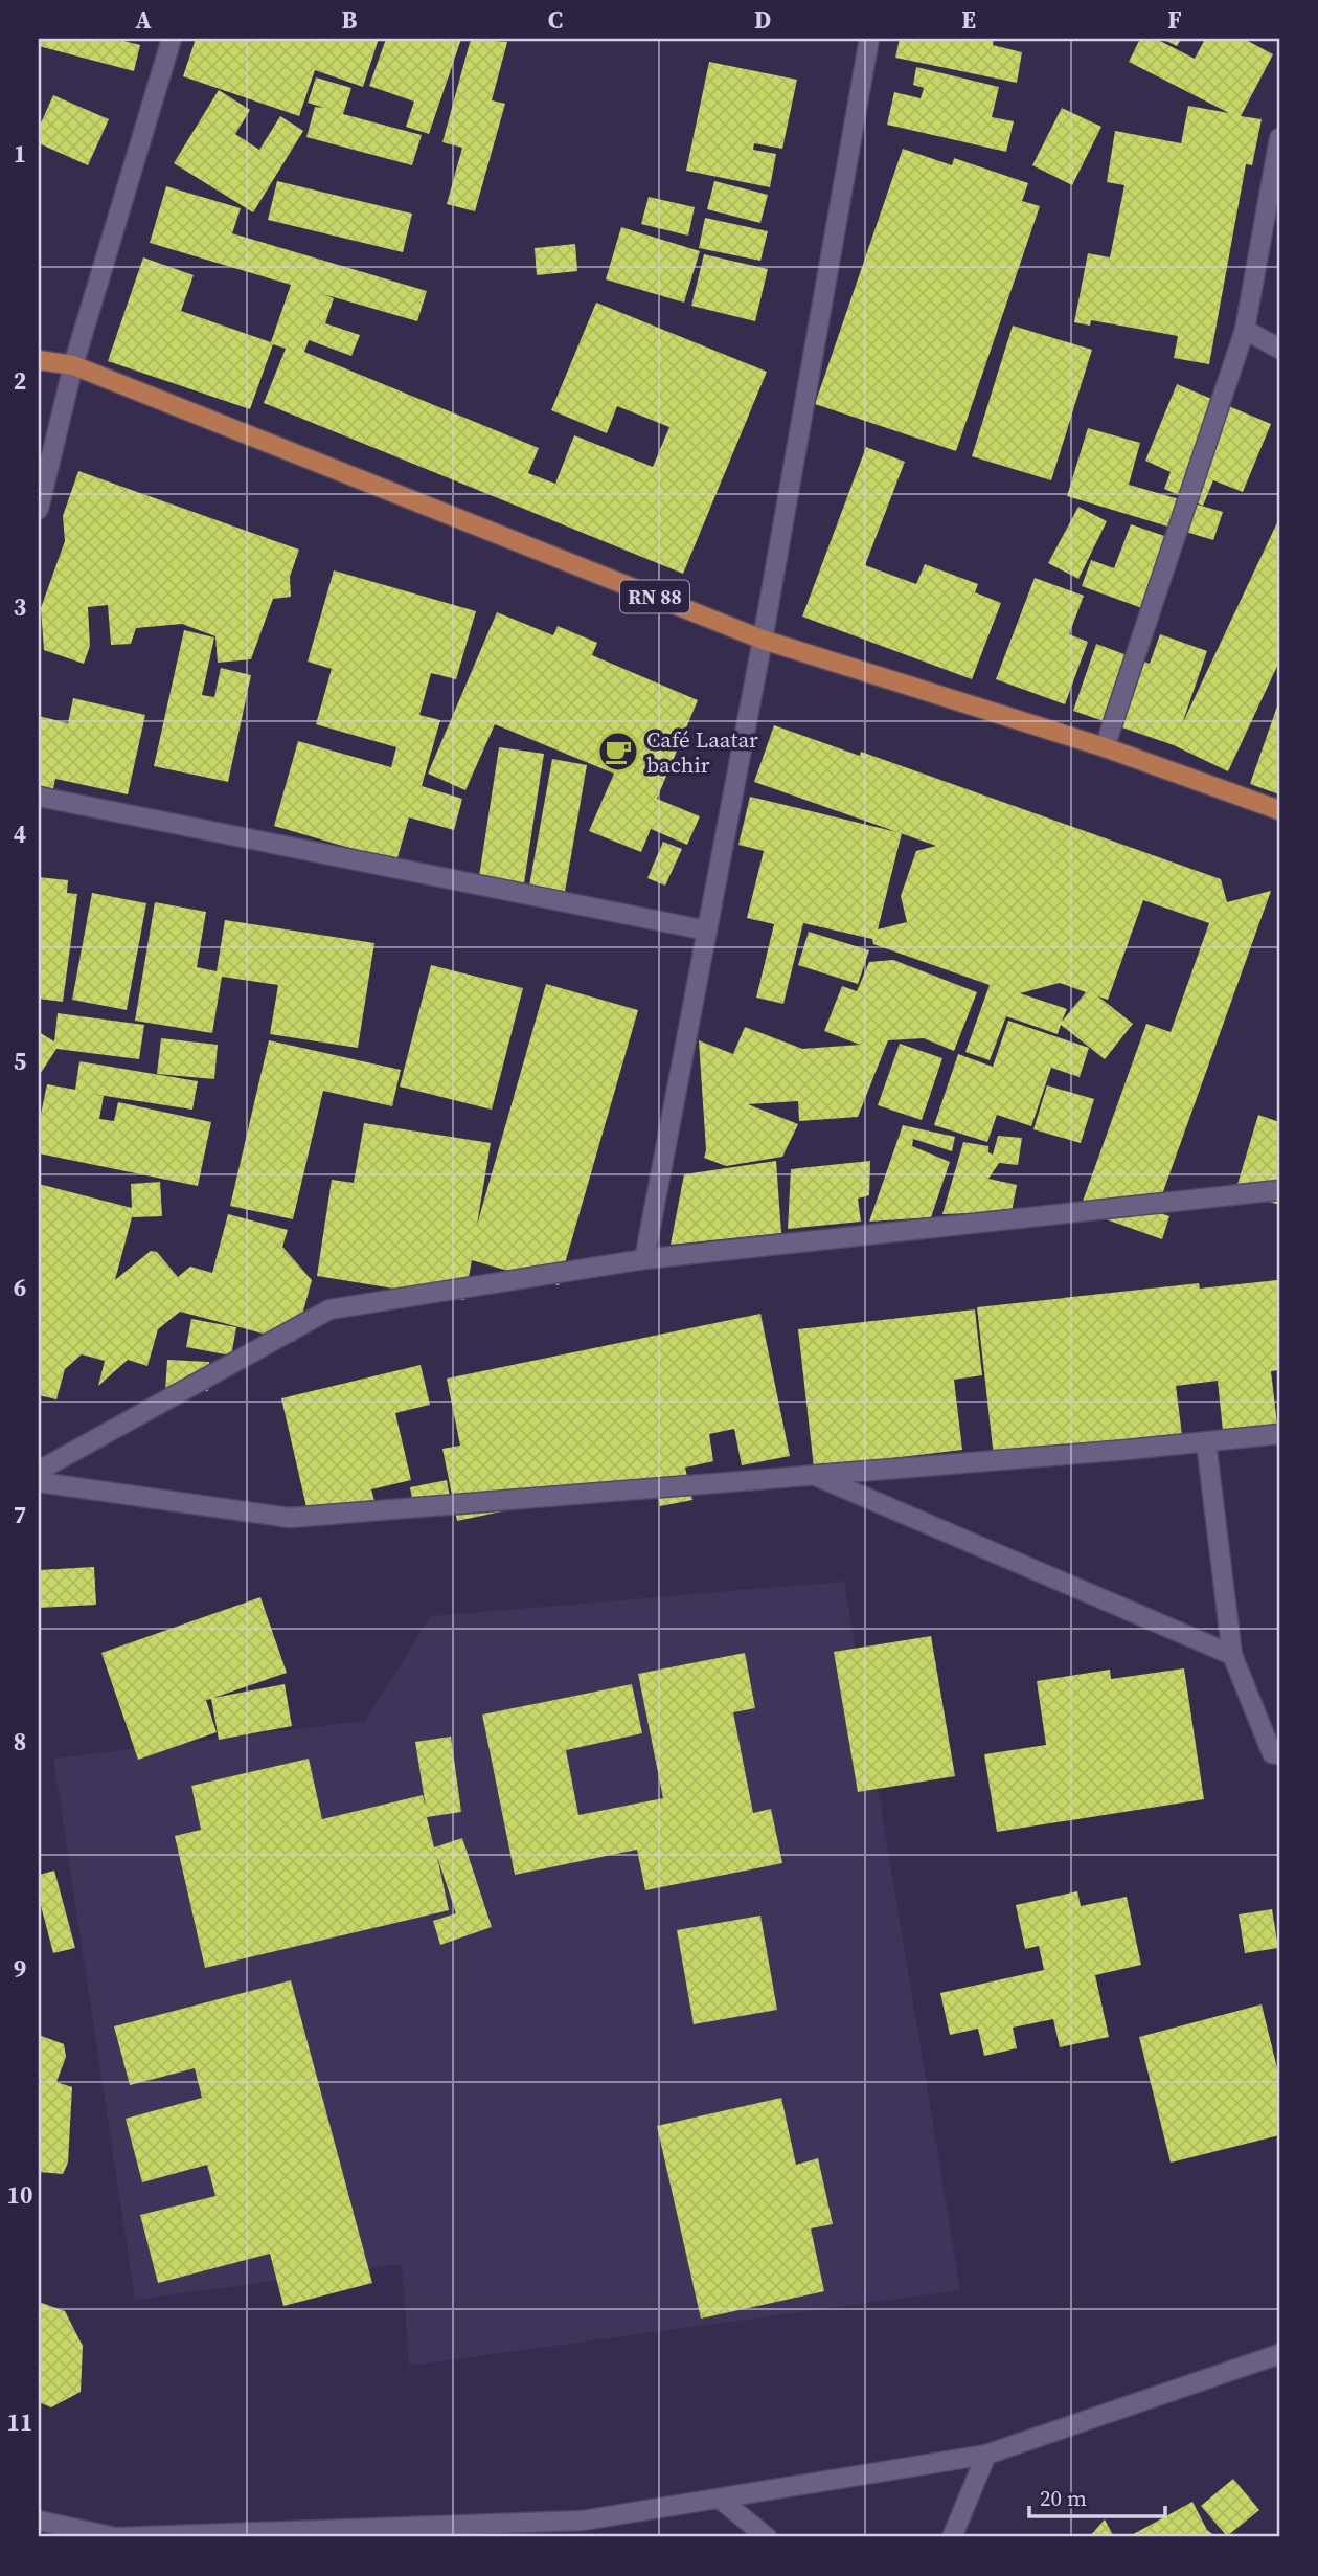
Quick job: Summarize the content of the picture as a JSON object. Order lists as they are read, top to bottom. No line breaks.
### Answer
{"streets":{"main road":["RN 88"]},"places":{"cafe":["Café Laatar bachir"]},"scale_bar":"20 m","grid":{"columns":["A","B","C","D","E","F"],"rows":["1","2","3","4","5","6","7","8","9","10","11"]}}
